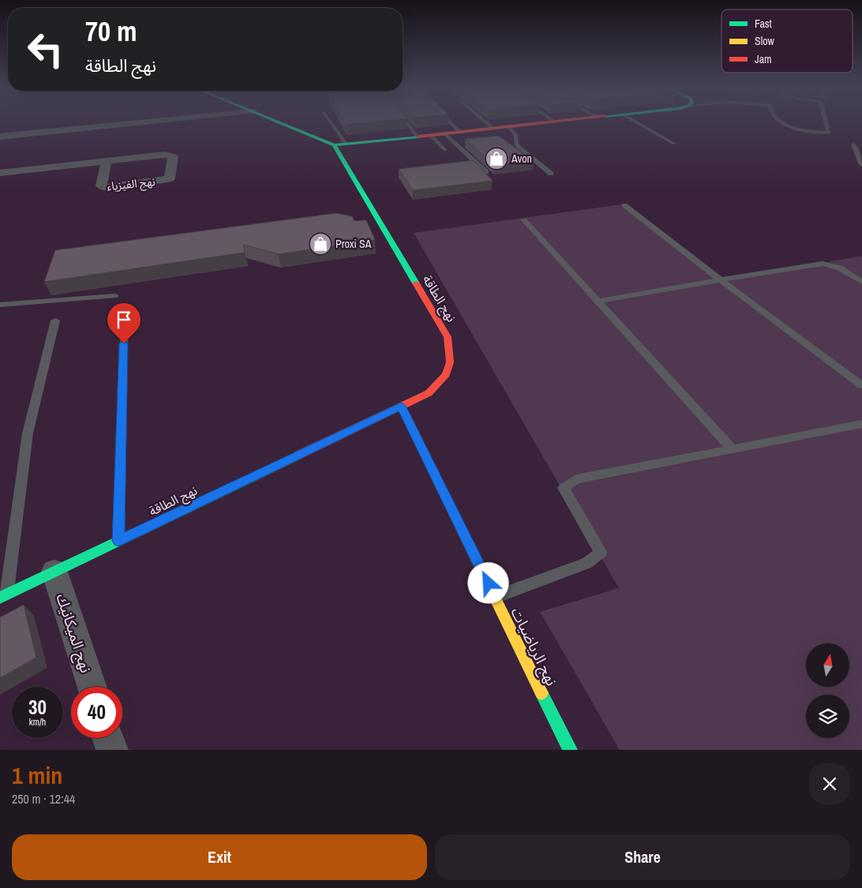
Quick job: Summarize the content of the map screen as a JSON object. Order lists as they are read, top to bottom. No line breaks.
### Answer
{"streets":{"street":["نهج الفيزياء","نهج الطاقة","نهج الميكانيك","نهج الرياضيات"]},"crossings":[["نهج الطاقة","نهج الميكانيك"],["نهج الطاقة","نهج الرياضيات"]],"places":{"shop":["Avon","Proxi SA"]},"legend":["Fast","Slow","Jam"],"north":"top","page":{"turn":["70 m","نهج الطاقة"],"speed":"30 km/h","limit":"40","heading":["1 min","250 m · 12:44"],"buttons":["Exit","Share"]}}
